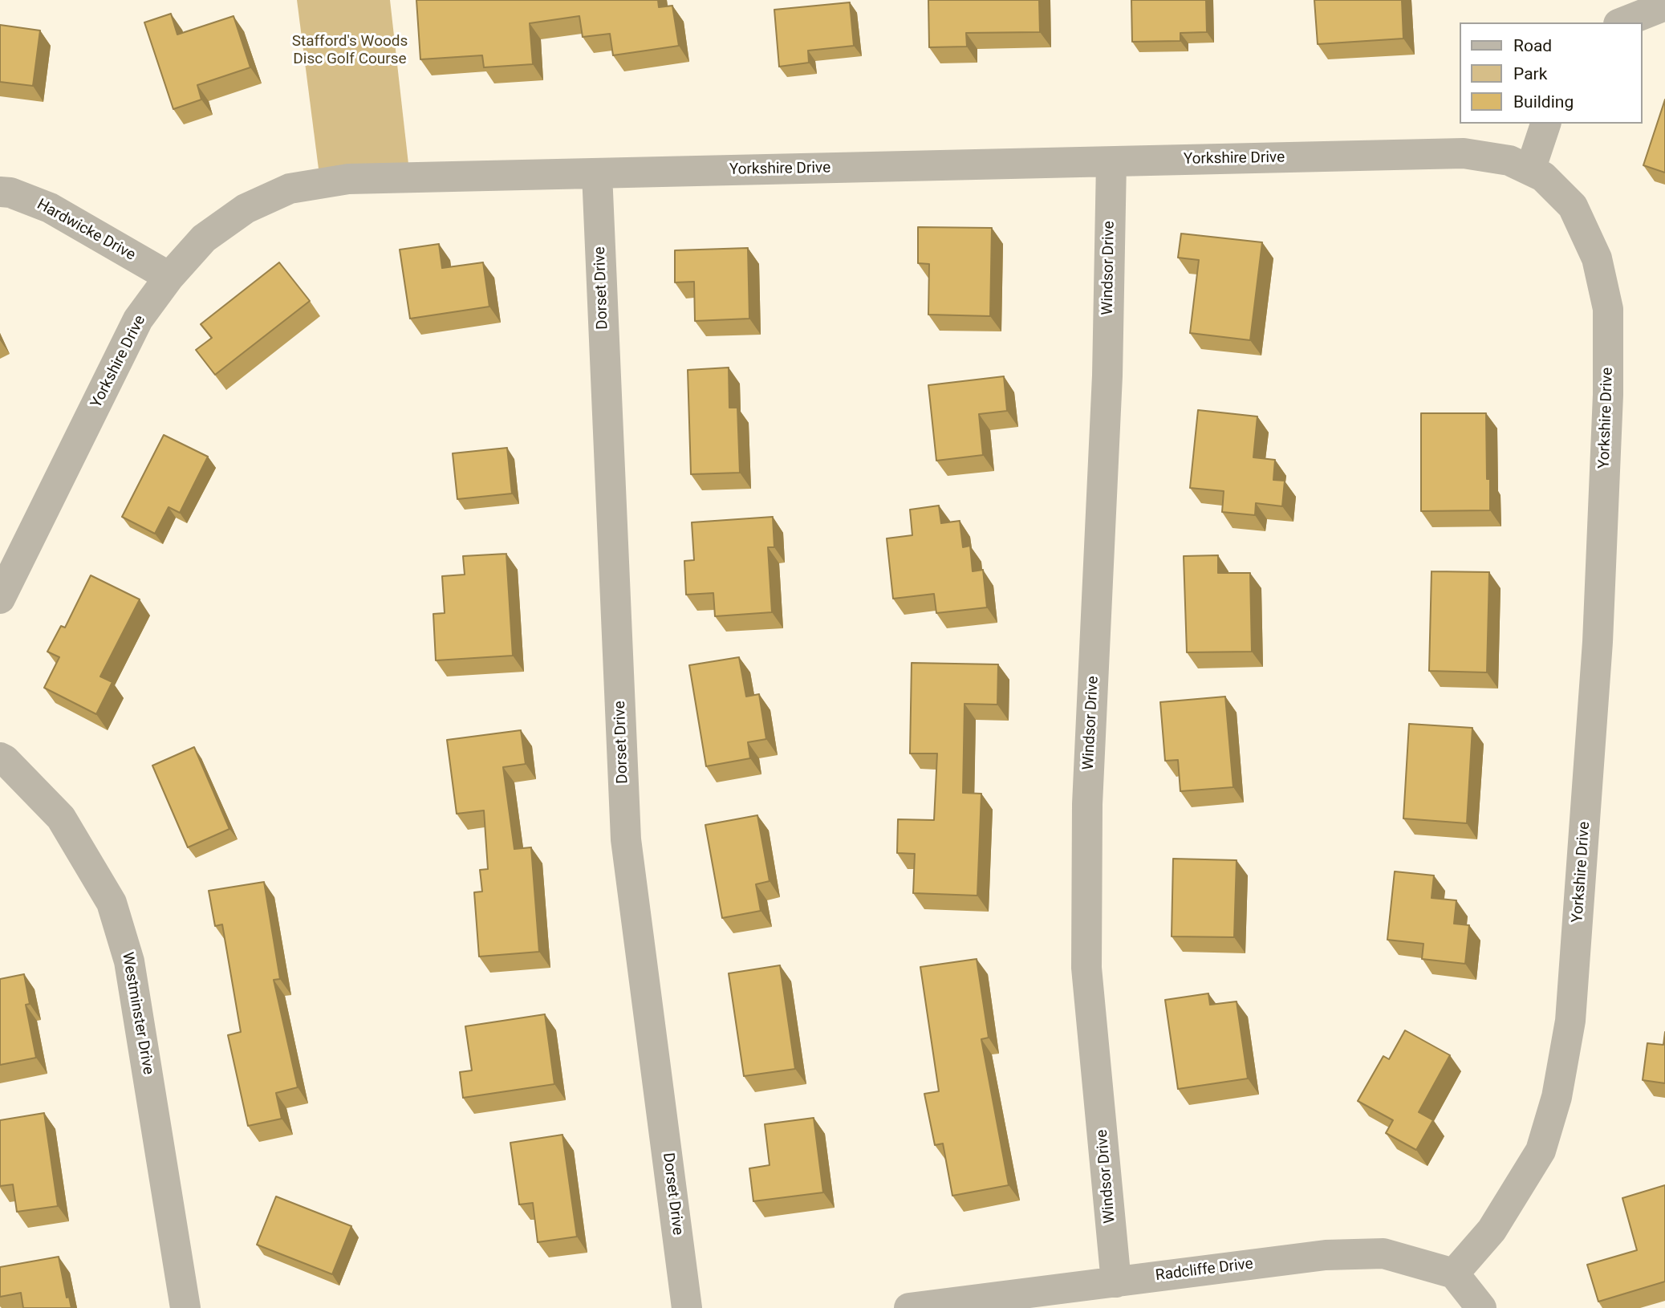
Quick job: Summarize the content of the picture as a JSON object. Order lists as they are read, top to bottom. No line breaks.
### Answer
{"streets":{"street":["Yorkshire Drive","Hardwicke Drive","Windsor Drive","Dorset Drive","Westminster Drive","Radcliffe Drive"]},"crossings":[["Yorkshire Drive","Hardwicke Drive"],["Yorkshire Drive","Windsor Drive"],["Yorkshire Drive","Dorset Drive"],["Yorkshire Drive","Radcliffe Drive"],["Windsor Drive","Radcliffe Drive"]],"parks":["Stafford's Woods Disc Golf Course"],"legend":["Road","Park","Building"]}
